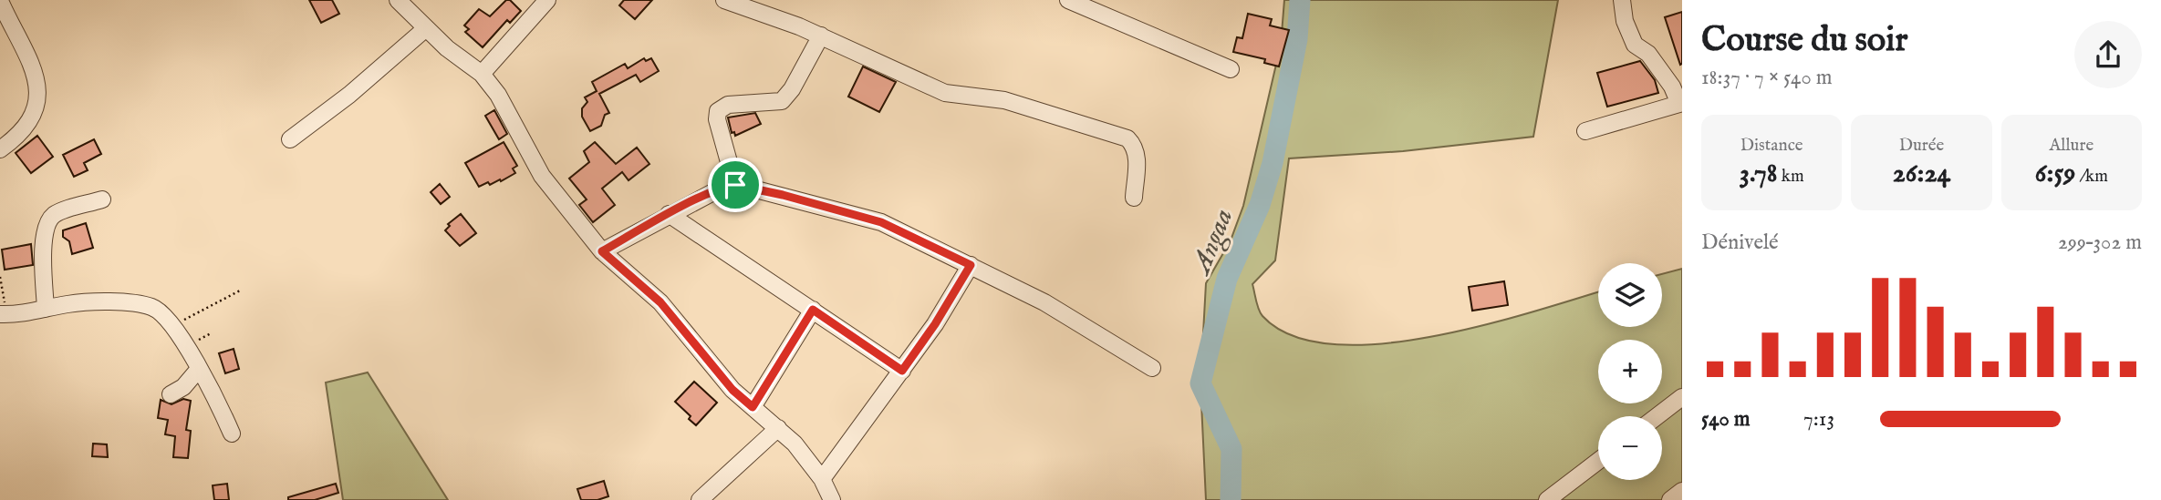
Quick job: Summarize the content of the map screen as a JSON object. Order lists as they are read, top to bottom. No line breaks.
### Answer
{"water":["Angaa"],"page":{"heading":["Course du soir","18:37 · 7 × 540 m"],"stats":[["Distance","3.78 km"],["Durée","26:24"],["Allure","6:59 /km"]],"chart":["Dénivelé","299–302 m"],"map_buttons":["+","−"],"list":[{"name":"540 m","note":"7:13"}]}}
